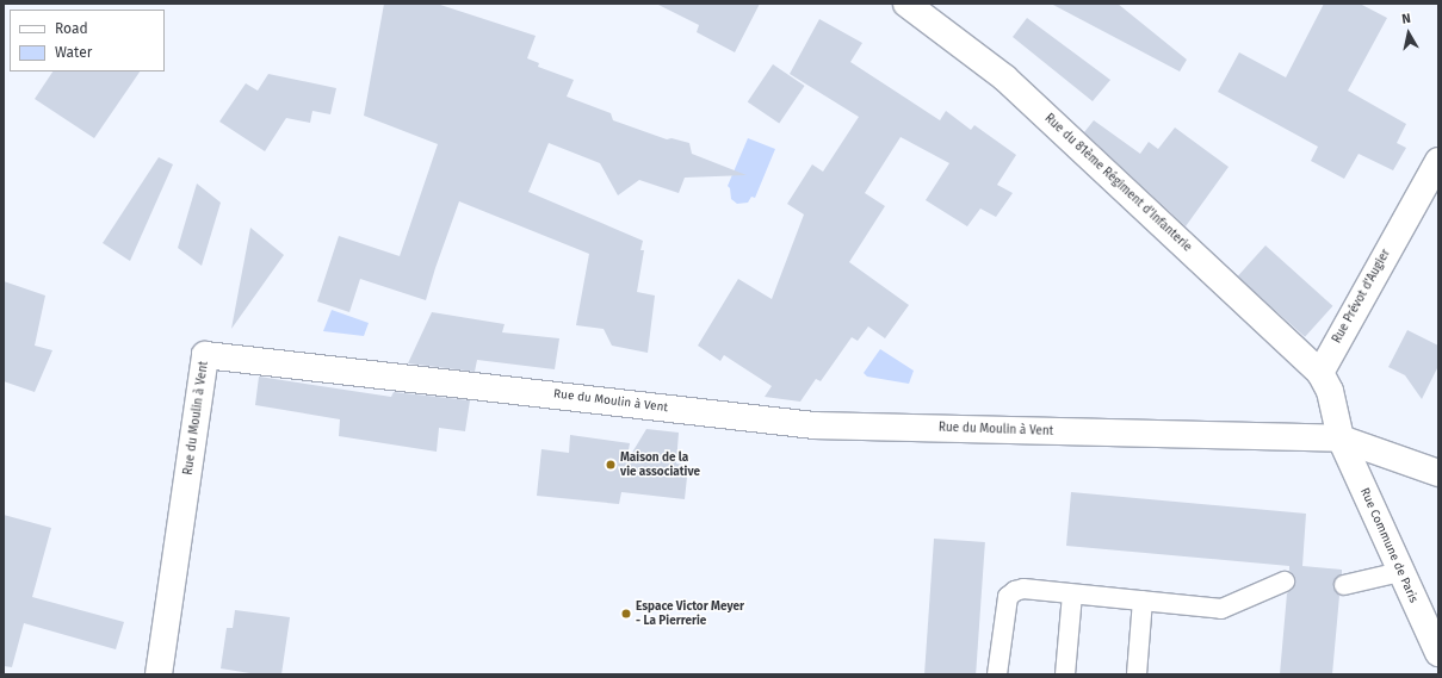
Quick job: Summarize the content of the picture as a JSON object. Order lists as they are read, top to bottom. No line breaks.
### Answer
{"streets":{"street":["Rue du 81ème Régiment d'Infanterie","Rue Prévot d'Augier","Rue du Moulin à Vent","Rue Commune de Paris"]},"crossings":[["Rue du 81ème Régiment d'Infanterie","Rue Prévot d'Augier"],["Rue du Moulin à Vent","Rue Commune de Paris"]],"places":["Maison de la vie associative","Espace Victor Meyer - La Pierrerie"],"legend":["Road","Water"],"north":"top"}
